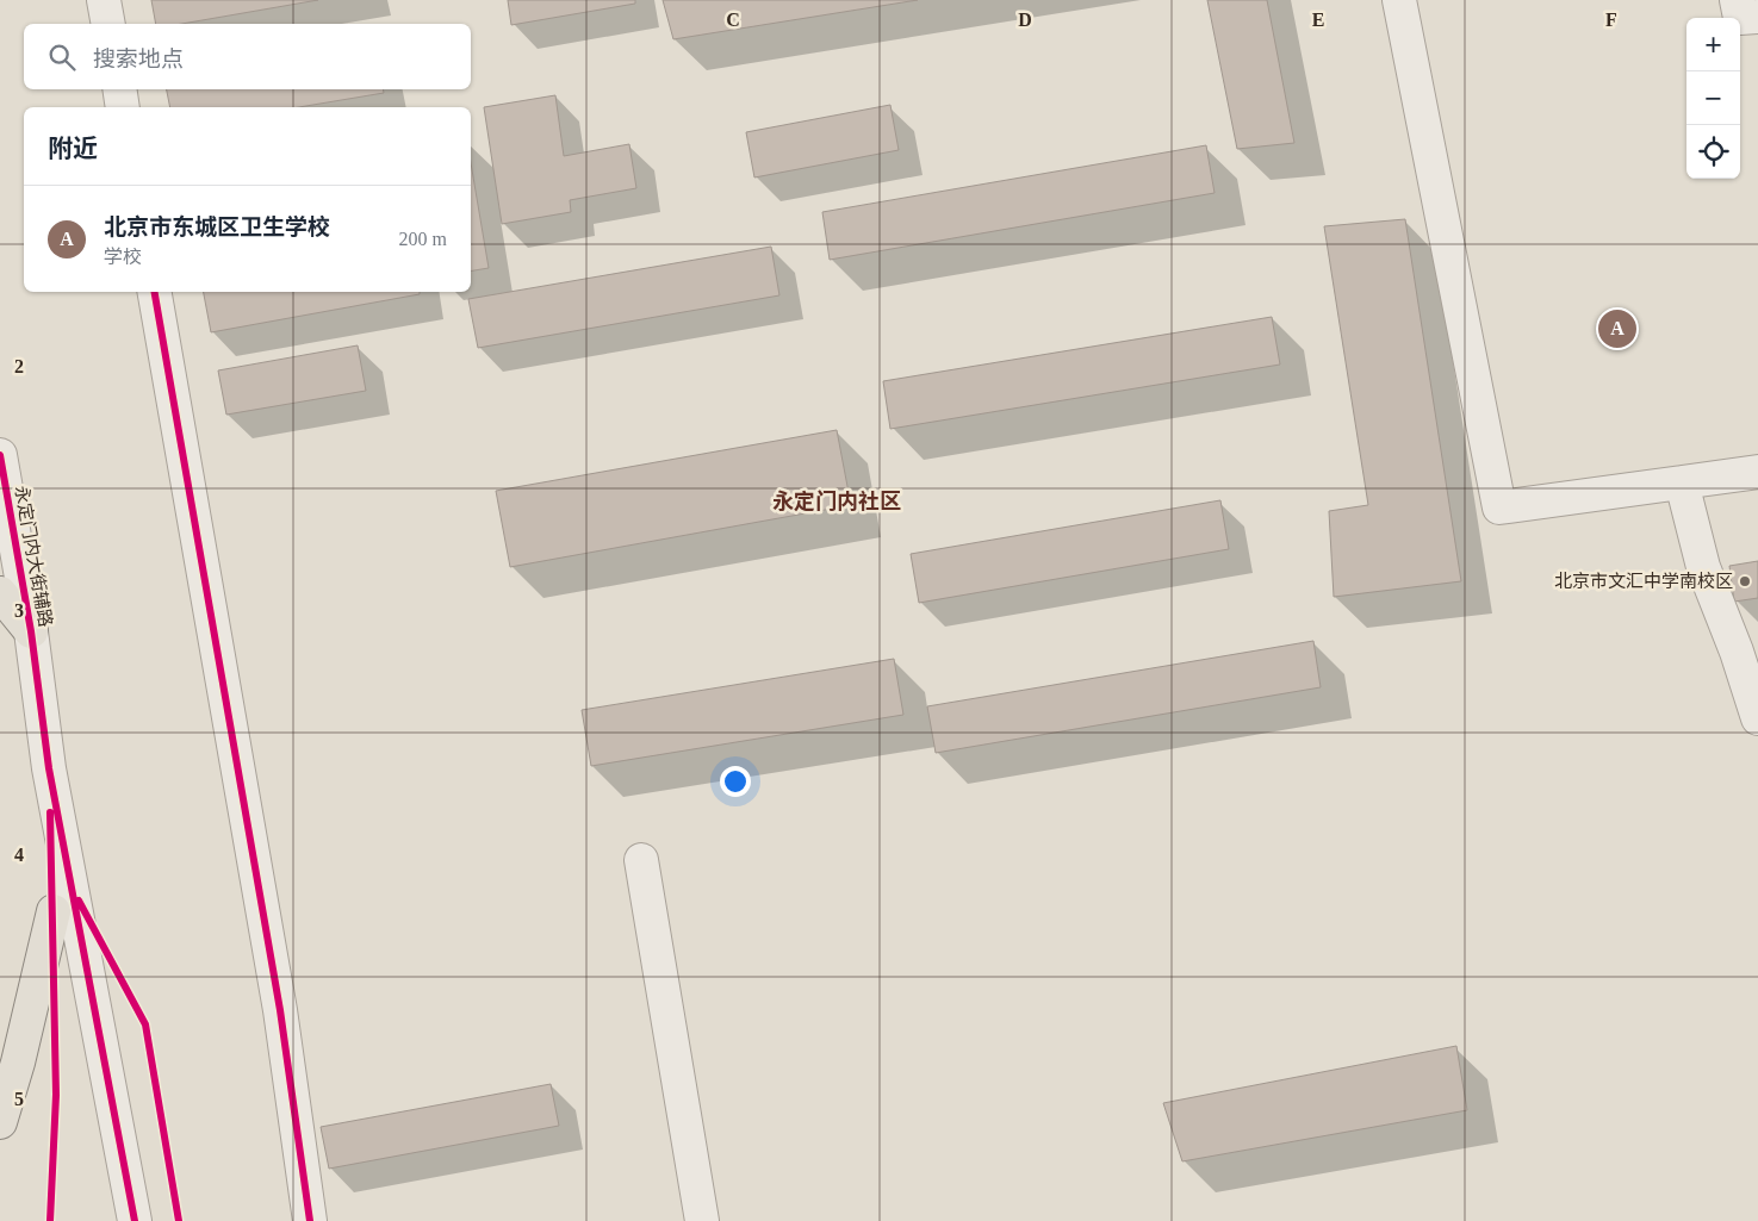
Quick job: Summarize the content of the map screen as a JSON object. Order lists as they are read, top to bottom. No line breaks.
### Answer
{"streets":{"street":["永定门内大街辅路"]},"districts":["永定门内社区"],"places":["北京市文汇中学南校区"],"page":{"map_buttons":["+","−"],"search":"搜索地点","heading":"附近","list":[{"mark":"A","name":"北京市东城区卫生学校","note":"学校","value":"200 m"}],"pins":"A"},"grid":{"columns":["C","D","E","F"],"rows":["2","3","4","5"]}}
